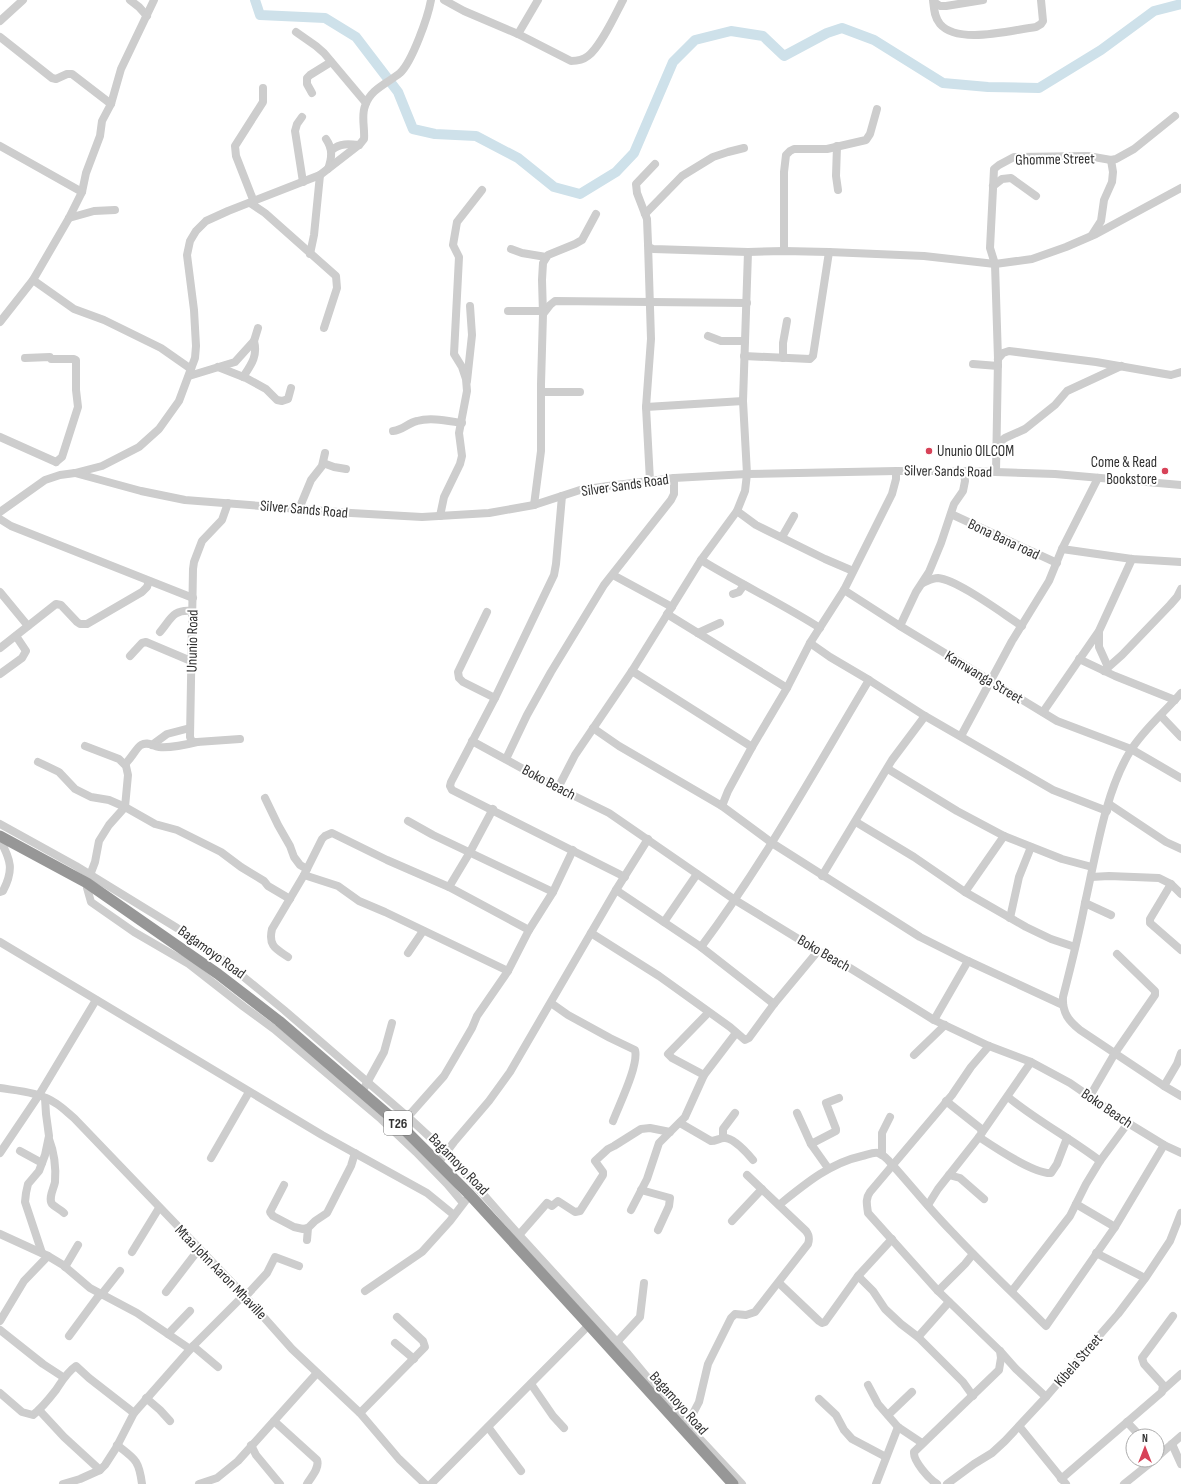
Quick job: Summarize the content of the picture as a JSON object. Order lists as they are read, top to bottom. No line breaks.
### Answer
{"streets":{"highway":["Bagamoyo Road","T26"],"street":["Ghomme Street","Silver Sands Road","Bona Bana road","Ununio Road","Kamwanga Street","Boko Beach","Mtaa John Aaron Mhaville","Kibela Street"]},"crossings":[["Ghomme Street","Silver Sands Road"],["Silver Sands Road","Ununio Road"]],"places":["Ununio OILCOM","Come & Read Bookstore"],"north":"top"}
